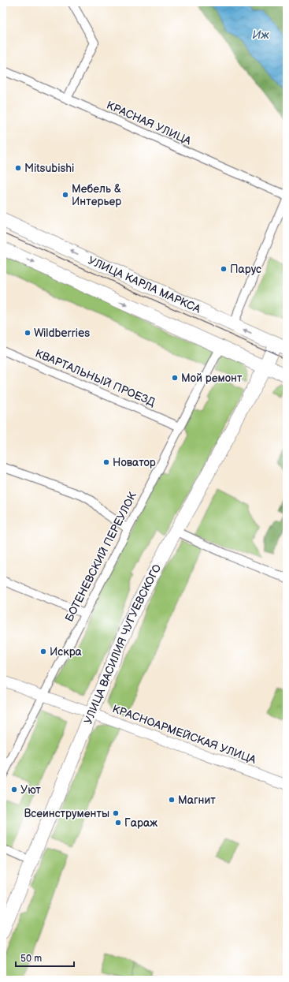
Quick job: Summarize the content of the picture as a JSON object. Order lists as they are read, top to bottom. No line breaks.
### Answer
{"streets":{"main road":["УЛИЦА КАРЛА МАРКСА","УЛИЦА ВАСИЛИЯ ЧУГУЕВСКОГО"],"street":["КРАСНАЯ УЛИЦА","КВАРТАЛЬНЫЙ ПРОЕЗД","БОТЕНЕВСКИЙ ПЕРЕУЛОК","КРАСНОАРМЕЙСКАЯ УЛИЦА"]},"crossings":[["УЛИЦА КАРЛА МАРКСА","УЛИЦА ВАСИЛИЯ ЧУГУЕВСКОГО"],["КВАРТАЛЬНЫЙ ПРОЕЗД","БОТЕНЕВСКИЙ ПЕРЕУЛОК"],["БОТЕНЕВСКИЙ ПЕРЕУЛОК","КРАСНОАРМЕЙСКАЯ УЛИЦА"],["УЛИЦА ВАСИЛИЯ ЧУГУЕВСКОГО","КРАСНОАРМЕЙСКАЯ УЛИЦА"]],"water":["Иж"],"places":["Mitsubishi","Мебель & Интерьер","Парус","Wildberries","Мой ремонт","Новатор","Искра","Уют","Магнит","Всеинструменты","Гараж"],"scale_bar":"50 m"}
